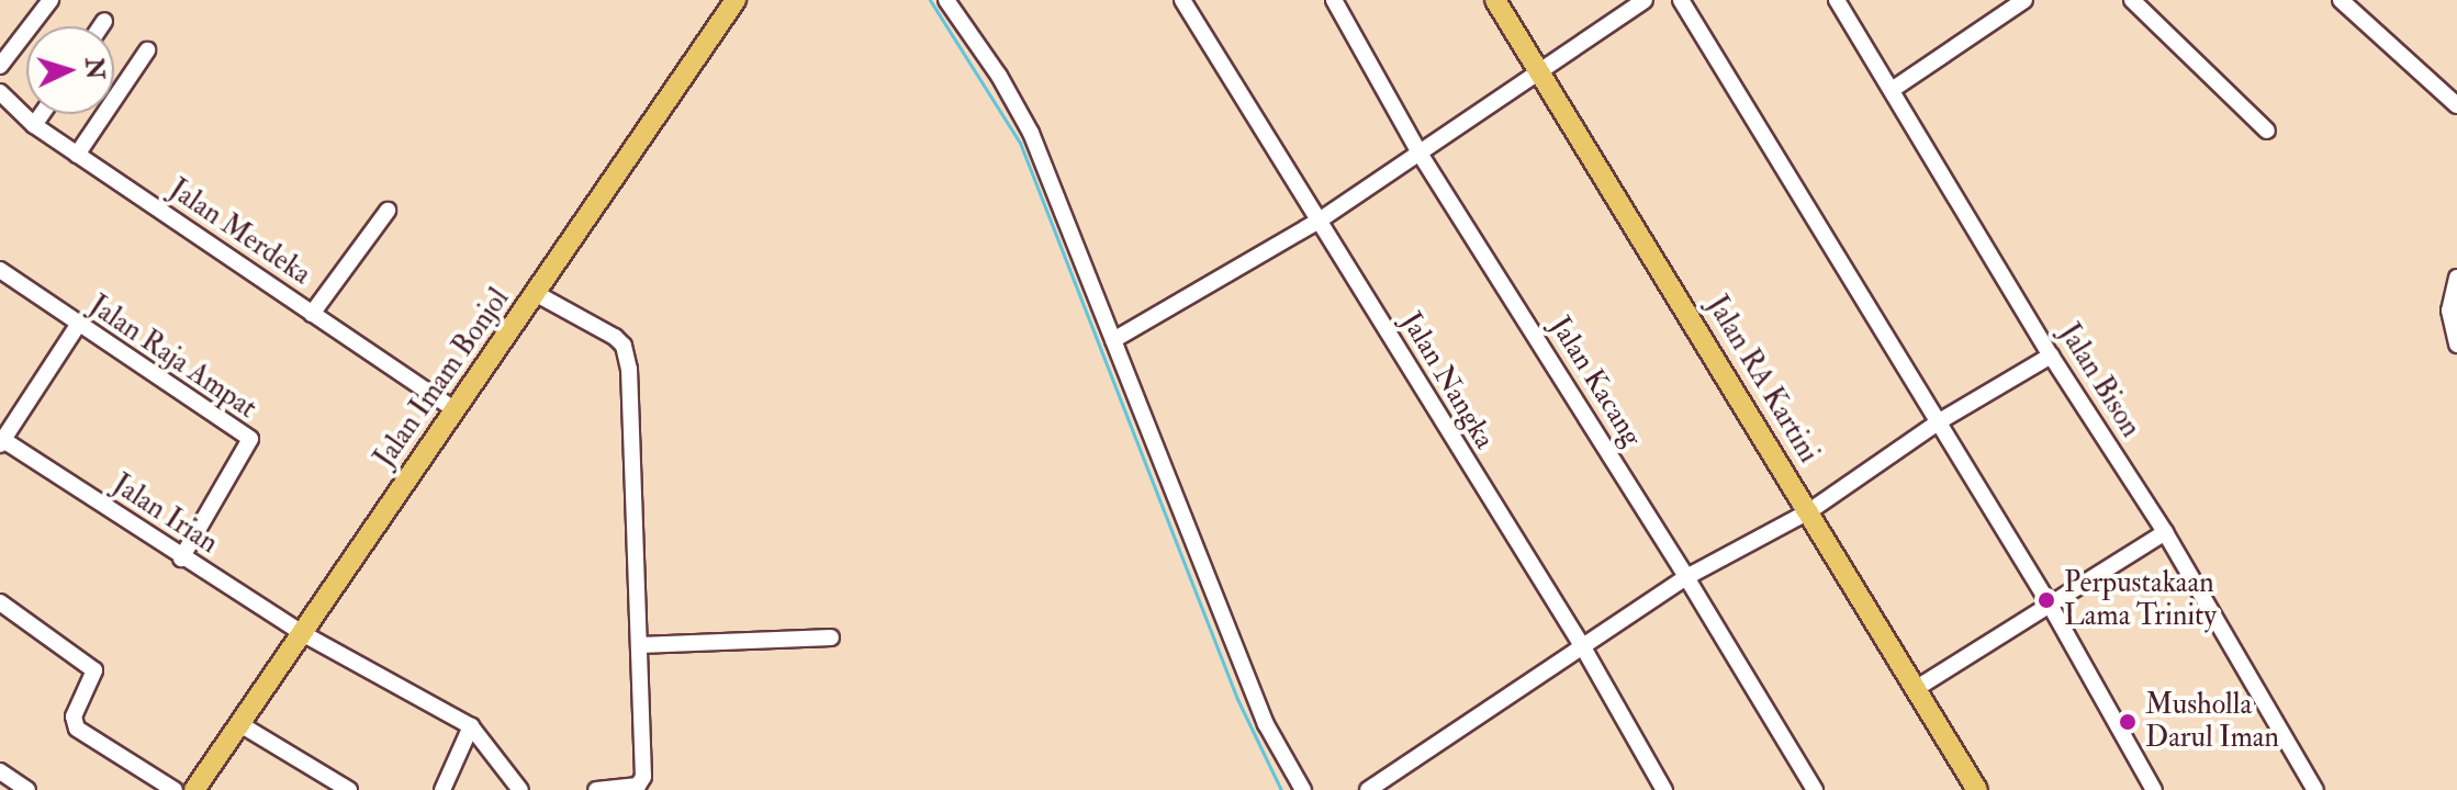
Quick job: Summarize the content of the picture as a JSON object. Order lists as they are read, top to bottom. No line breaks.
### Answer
{"streets":{"main road":["Jalan Imam Bonjol","Jalan RA Kartini"],"street":["Jalan Merdeka","Jalan Raja Ampat","Jalan Nangka","Jalan Bison","Jalan Kacang","Jalan Irian"]},"crossings":[["Jalan Merdeka","Jalan Imam Bonjol"],["Jalan Raja Ampat","Jalan Irian"],["Jalan Imam Bonjol","Jalan Irian"]],"places":["Perpustakaan Lama Trinity","Musholla Darul Iman"],"north":"right"}
